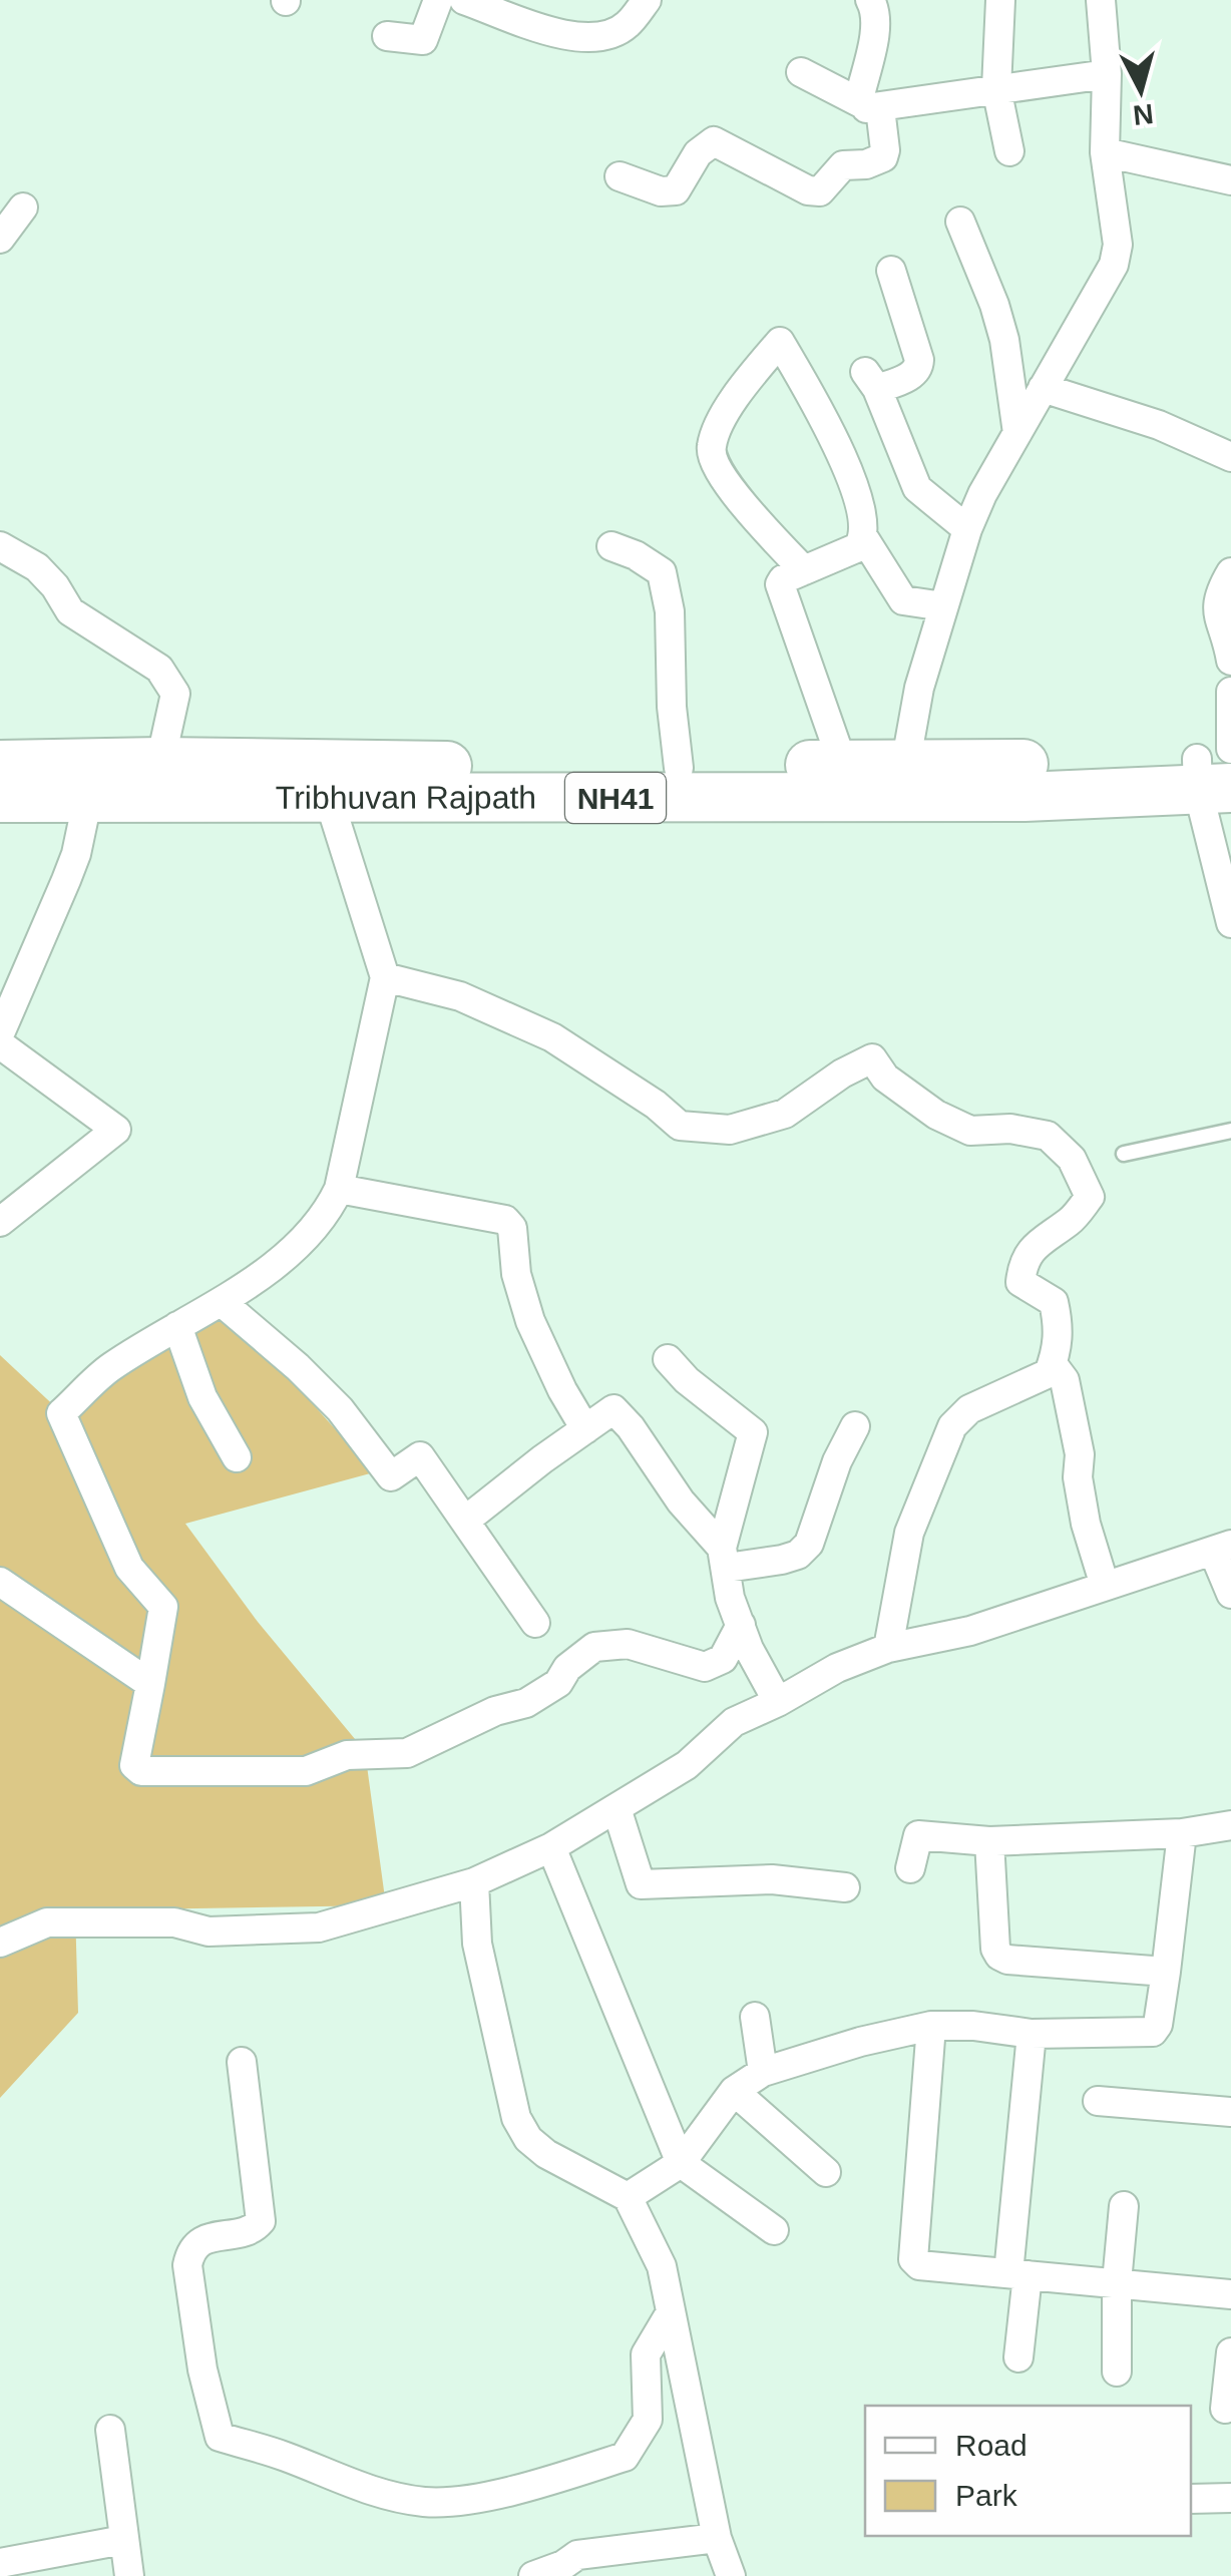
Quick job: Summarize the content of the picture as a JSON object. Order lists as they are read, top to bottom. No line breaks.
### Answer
{"streets":{"highway":["Tribhuvan Rajpath","NH41"]},"legend":["Road","Park"],"north":"bottom"}
